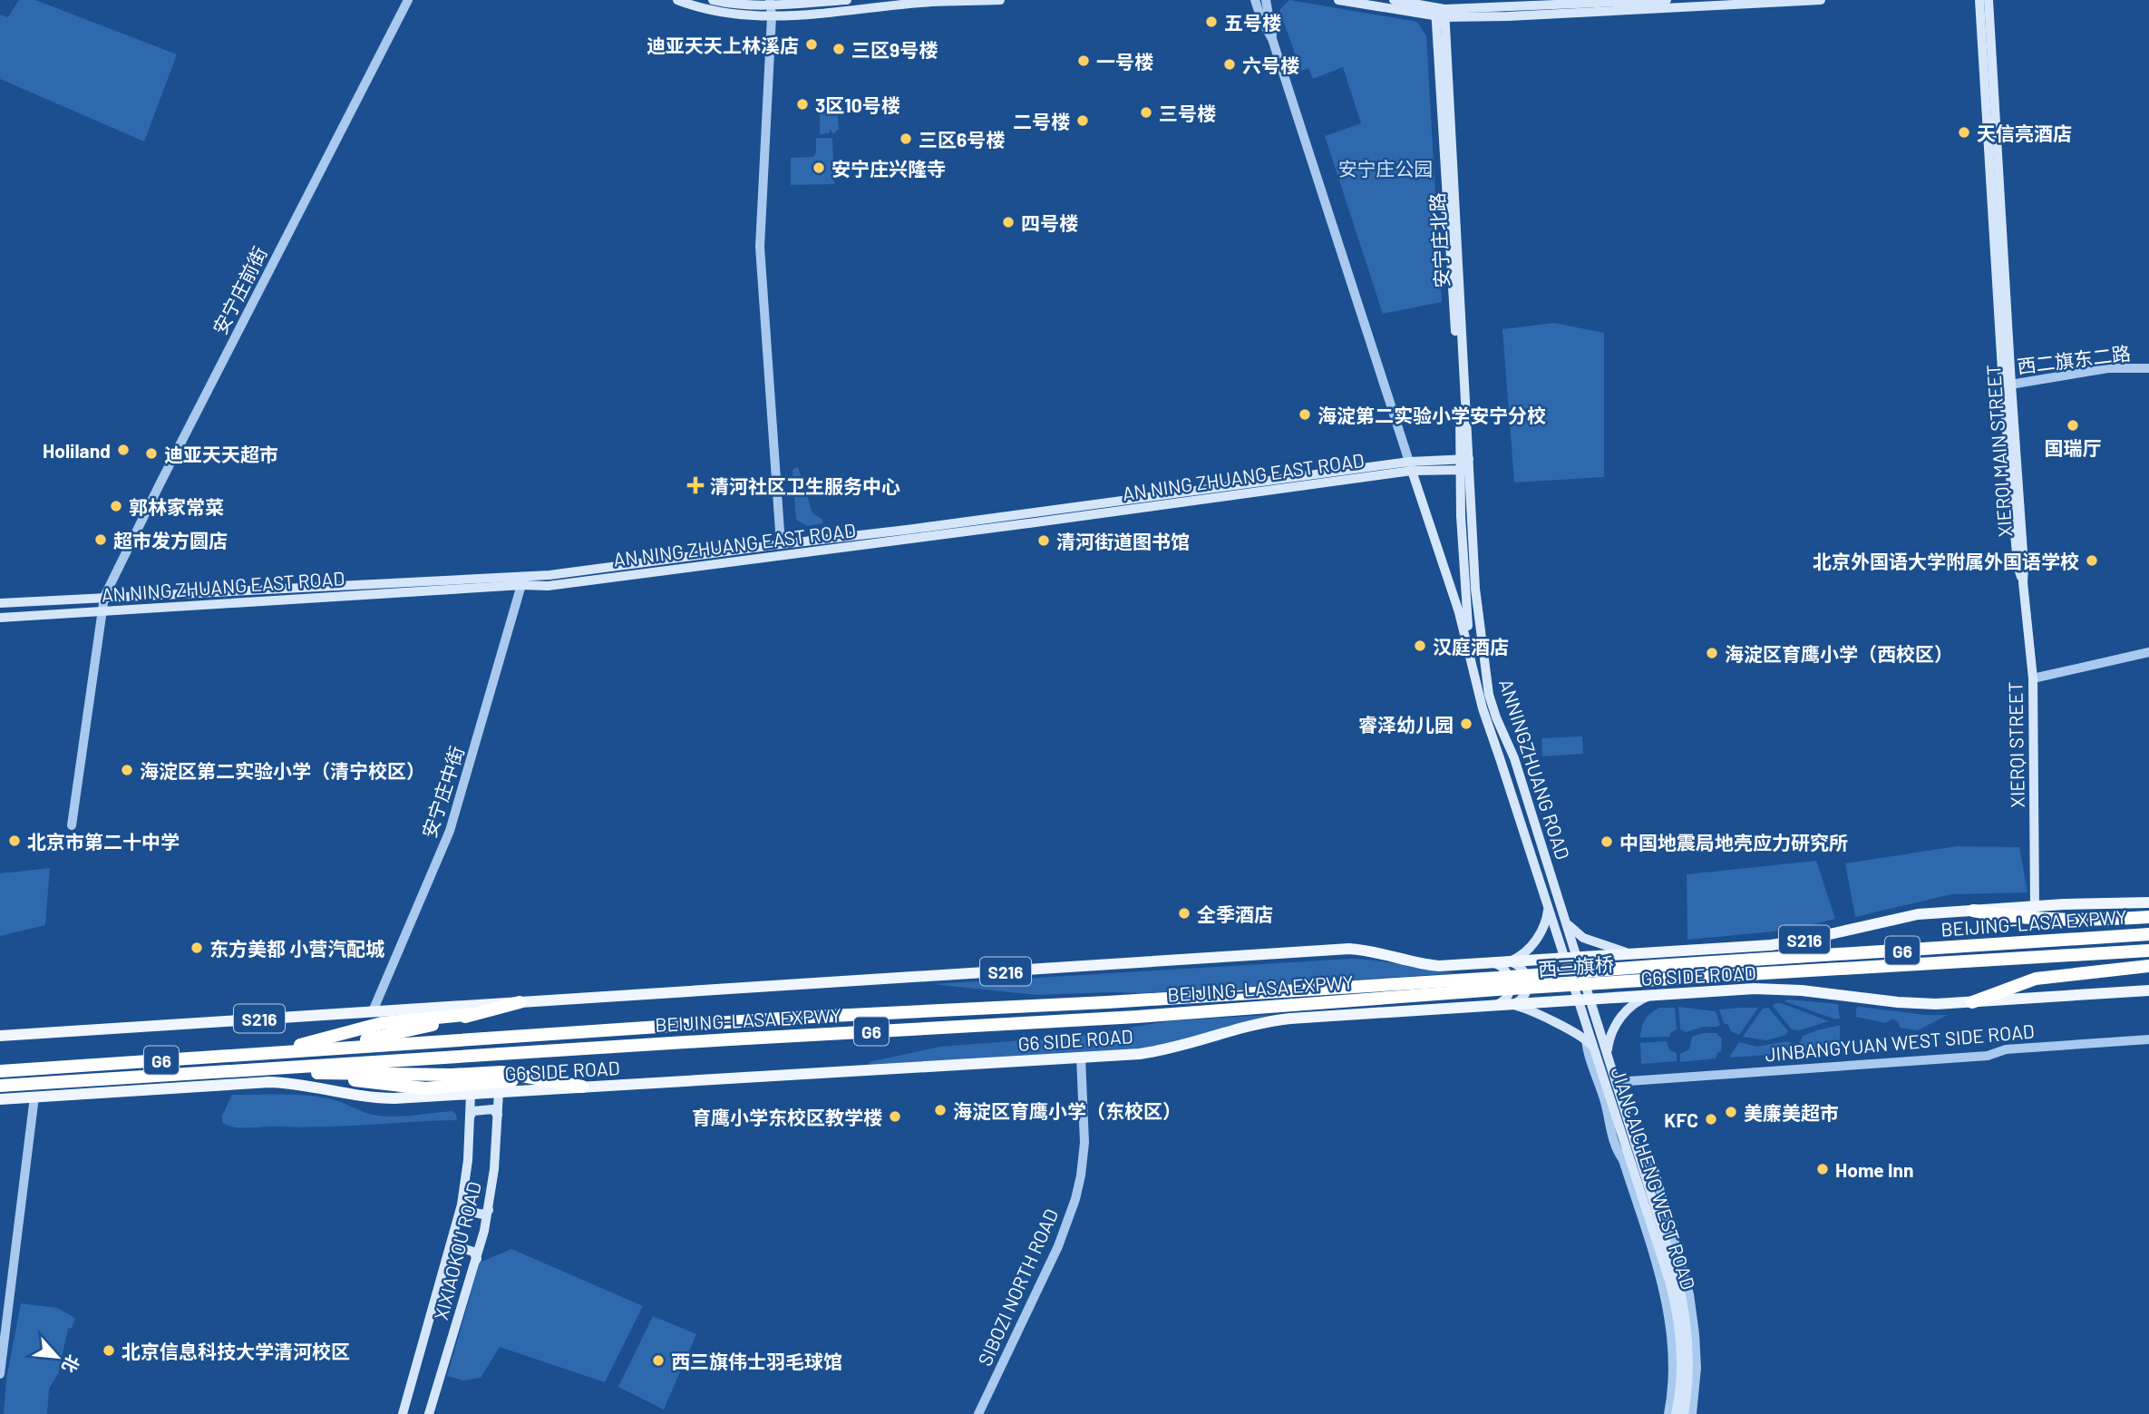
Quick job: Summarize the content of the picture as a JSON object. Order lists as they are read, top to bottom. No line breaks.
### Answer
{"streets":{"highway":["BEIJING-LASA EXPWY","G6","西三旗桥"],"main road":["安宁庄北路","XIERQI MAIN STREET","AN NING ZHUANG EAST ROAD","XIERQI STREET","ANNINGZHUANG ROAD","S216","G6 SIDE ROAD","JIANCAICHENG WEST ROAD","XIXIAOKOU ROAD"],"street":["安宁庄前街","西二旗东二路","安宁庄中街","JINBANGYUAN WEST SIDE ROAD","SIBOZI NORTH ROAD"]},"crossings":[["安宁庄北路","AN NING ZHUANG EAST ROAD"],["安宁庄北路","ANNINGZHUANG ROAD"],["安宁庄前街","AN NING ZHUANG EAST ROAD"],["西二旗东二路","XIERQI MAIN STREET"],["XIERQI MAIN STREET","XIERQI STREET"],["AN NING ZHUANG EAST ROAD","ANNINGZHUANG ROAD"],["AN NING ZHUANG EAST ROAD","安宁庄中街"],["XIERQI STREET","G6 SIDE ROAD"],["ANNINGZHUANG ROAD","G6 SIDE ROAD"],["ANNINGZHUANG ROAD","JIANCAICHENG WEST ROAD"],["安宁庄中街","G6 SIDE ROAD"],["BEIJING-LASA EXPWY","西三旗桥"],["G6 SIDE ROAD","JIANCAICHENG WEST ROAD"],["G6 SIDE ROAD","XIXIAOKOU ROAD"],["G6 SIDE ROAD","SIBOZI NORTH ROAD"],["JINBANGYUAN WEST SIDE ROAD","JIANCAICHENG WEST ROAD"]],"parks":["安宁庄公园"],"places":{"other":["五号楼","迪亚天天上林溪店","三区9号楼","一号楼","六号楼","3区10号楼","三号楼","二号楼","天信亮酒店","三区6号楼","安宁庄兴隆寺","四号楼","海淀第二实验小学安宁分校","国瑞厅","Holiland","迪亚天天超市","郭林家常菜","超市发方圆店","清河街道图书馆","北京外国语大学附属外国语学校","汉庭酒店","海淀区育鹰小学（西校区）","睿泽幼儿园","海淀区第二实验小学（清宁校区）","北京市第二十中学","中国地震局地壳应力研究所","全季酒店","东方美都 小营汽配城","海淀区育鹰小学（东校区）","美廉美超市","育鹰小学东校区教学楼","KFC","Home Inn","北京信息科技大学清河校区","西三旗伟士羽毛球馆"],"health":["清河社区卫生服务中心"]},"north":"bottom right"}
